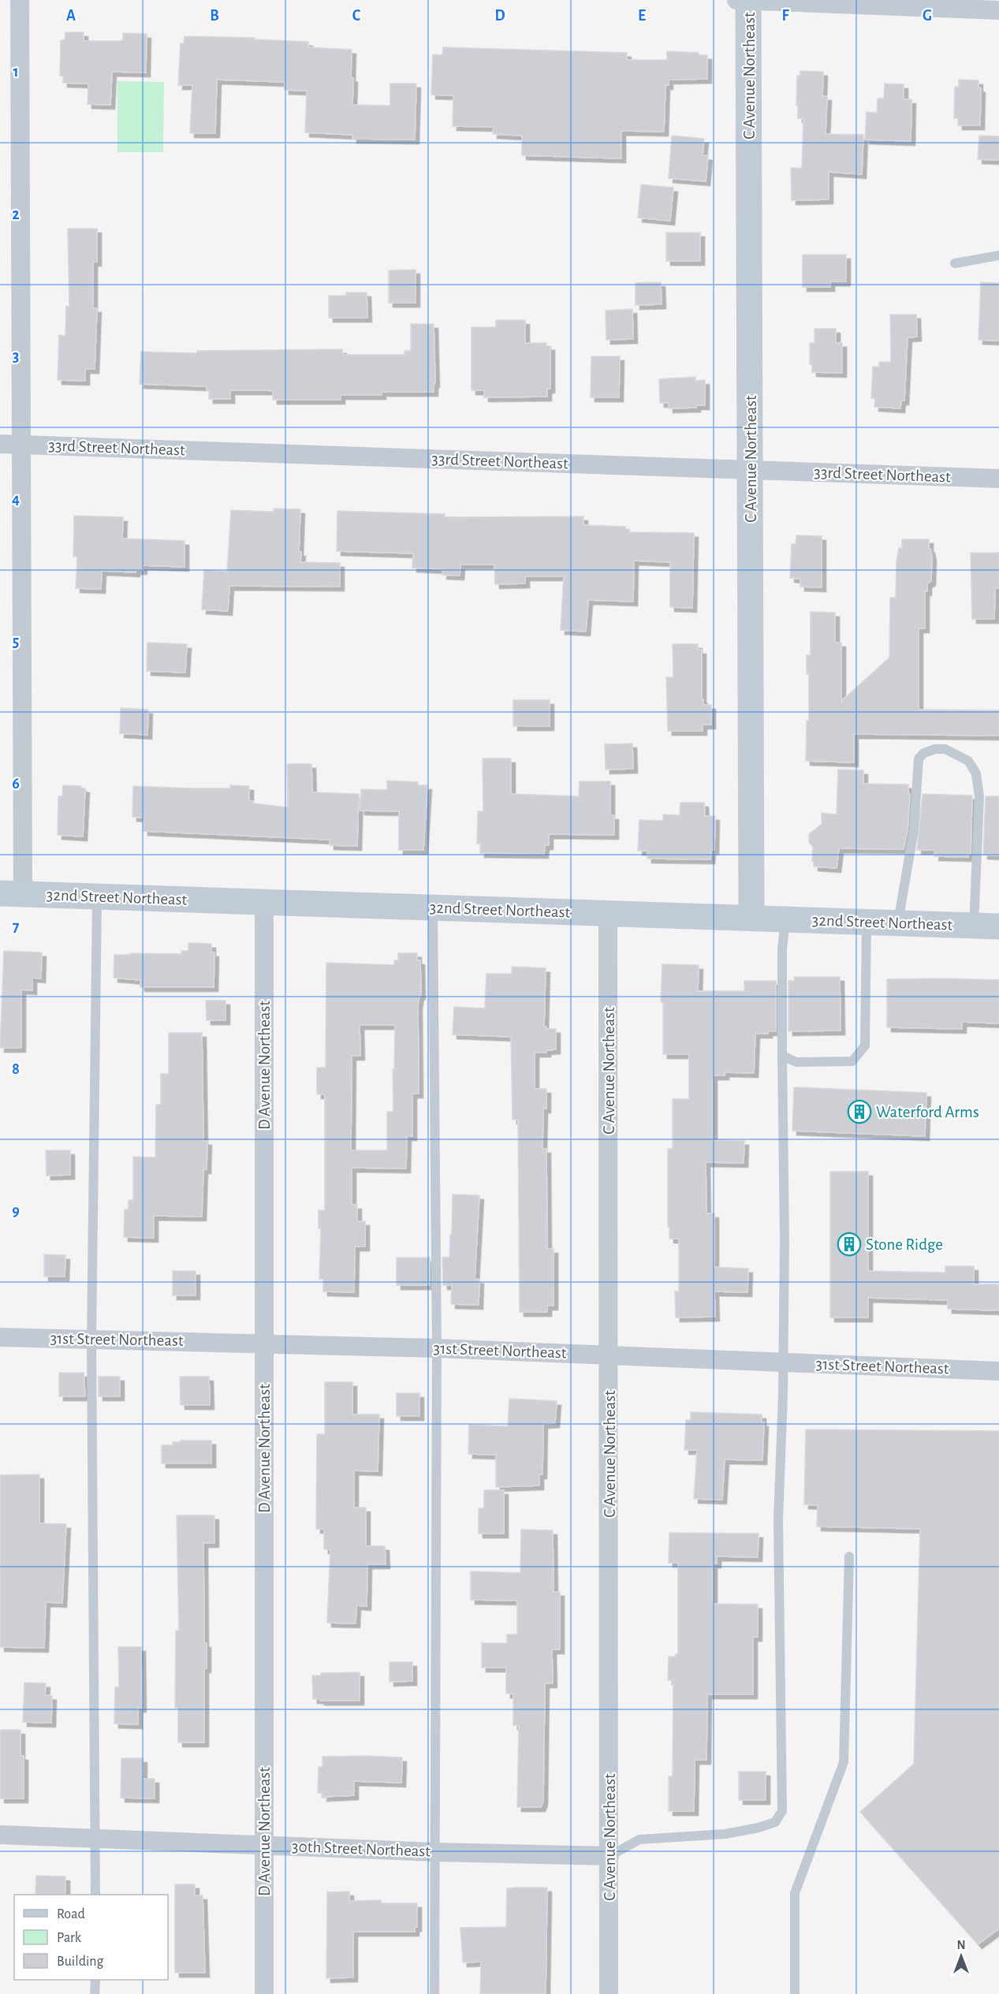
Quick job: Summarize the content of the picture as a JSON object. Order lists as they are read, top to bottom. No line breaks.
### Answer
{"streets":{"main road":["C Avenue Northeast","32nd Street Northeast"],"street":["33rd Street Northeast","D Avenue Northeast","31st Street Northeast","30th Street Northeast"]},"crossings":[["C Avenue Northeast","33rd Street Northeast"],["C Avenue Northeast","32nd Street Northeast"],["C Avenue Northeast","31st Street Northeast"],["C Avenue Northeast","30th Street Northeast"],["32nd Street Northeast","D Avenue Northeast"],["D Avenue Northeast","31st Street Northeast"],["D Avenue Northeast","30th Street Northeast"]],"places":{"building":["Waterford Arms","Stone Ridge"]},"legend":["Road","Park","Building"],"north":"top","grid":{"columns":["A","B","C","D","E","F","G"],"rows":["1","2","3","4","5","6","7","8","9"]}}
